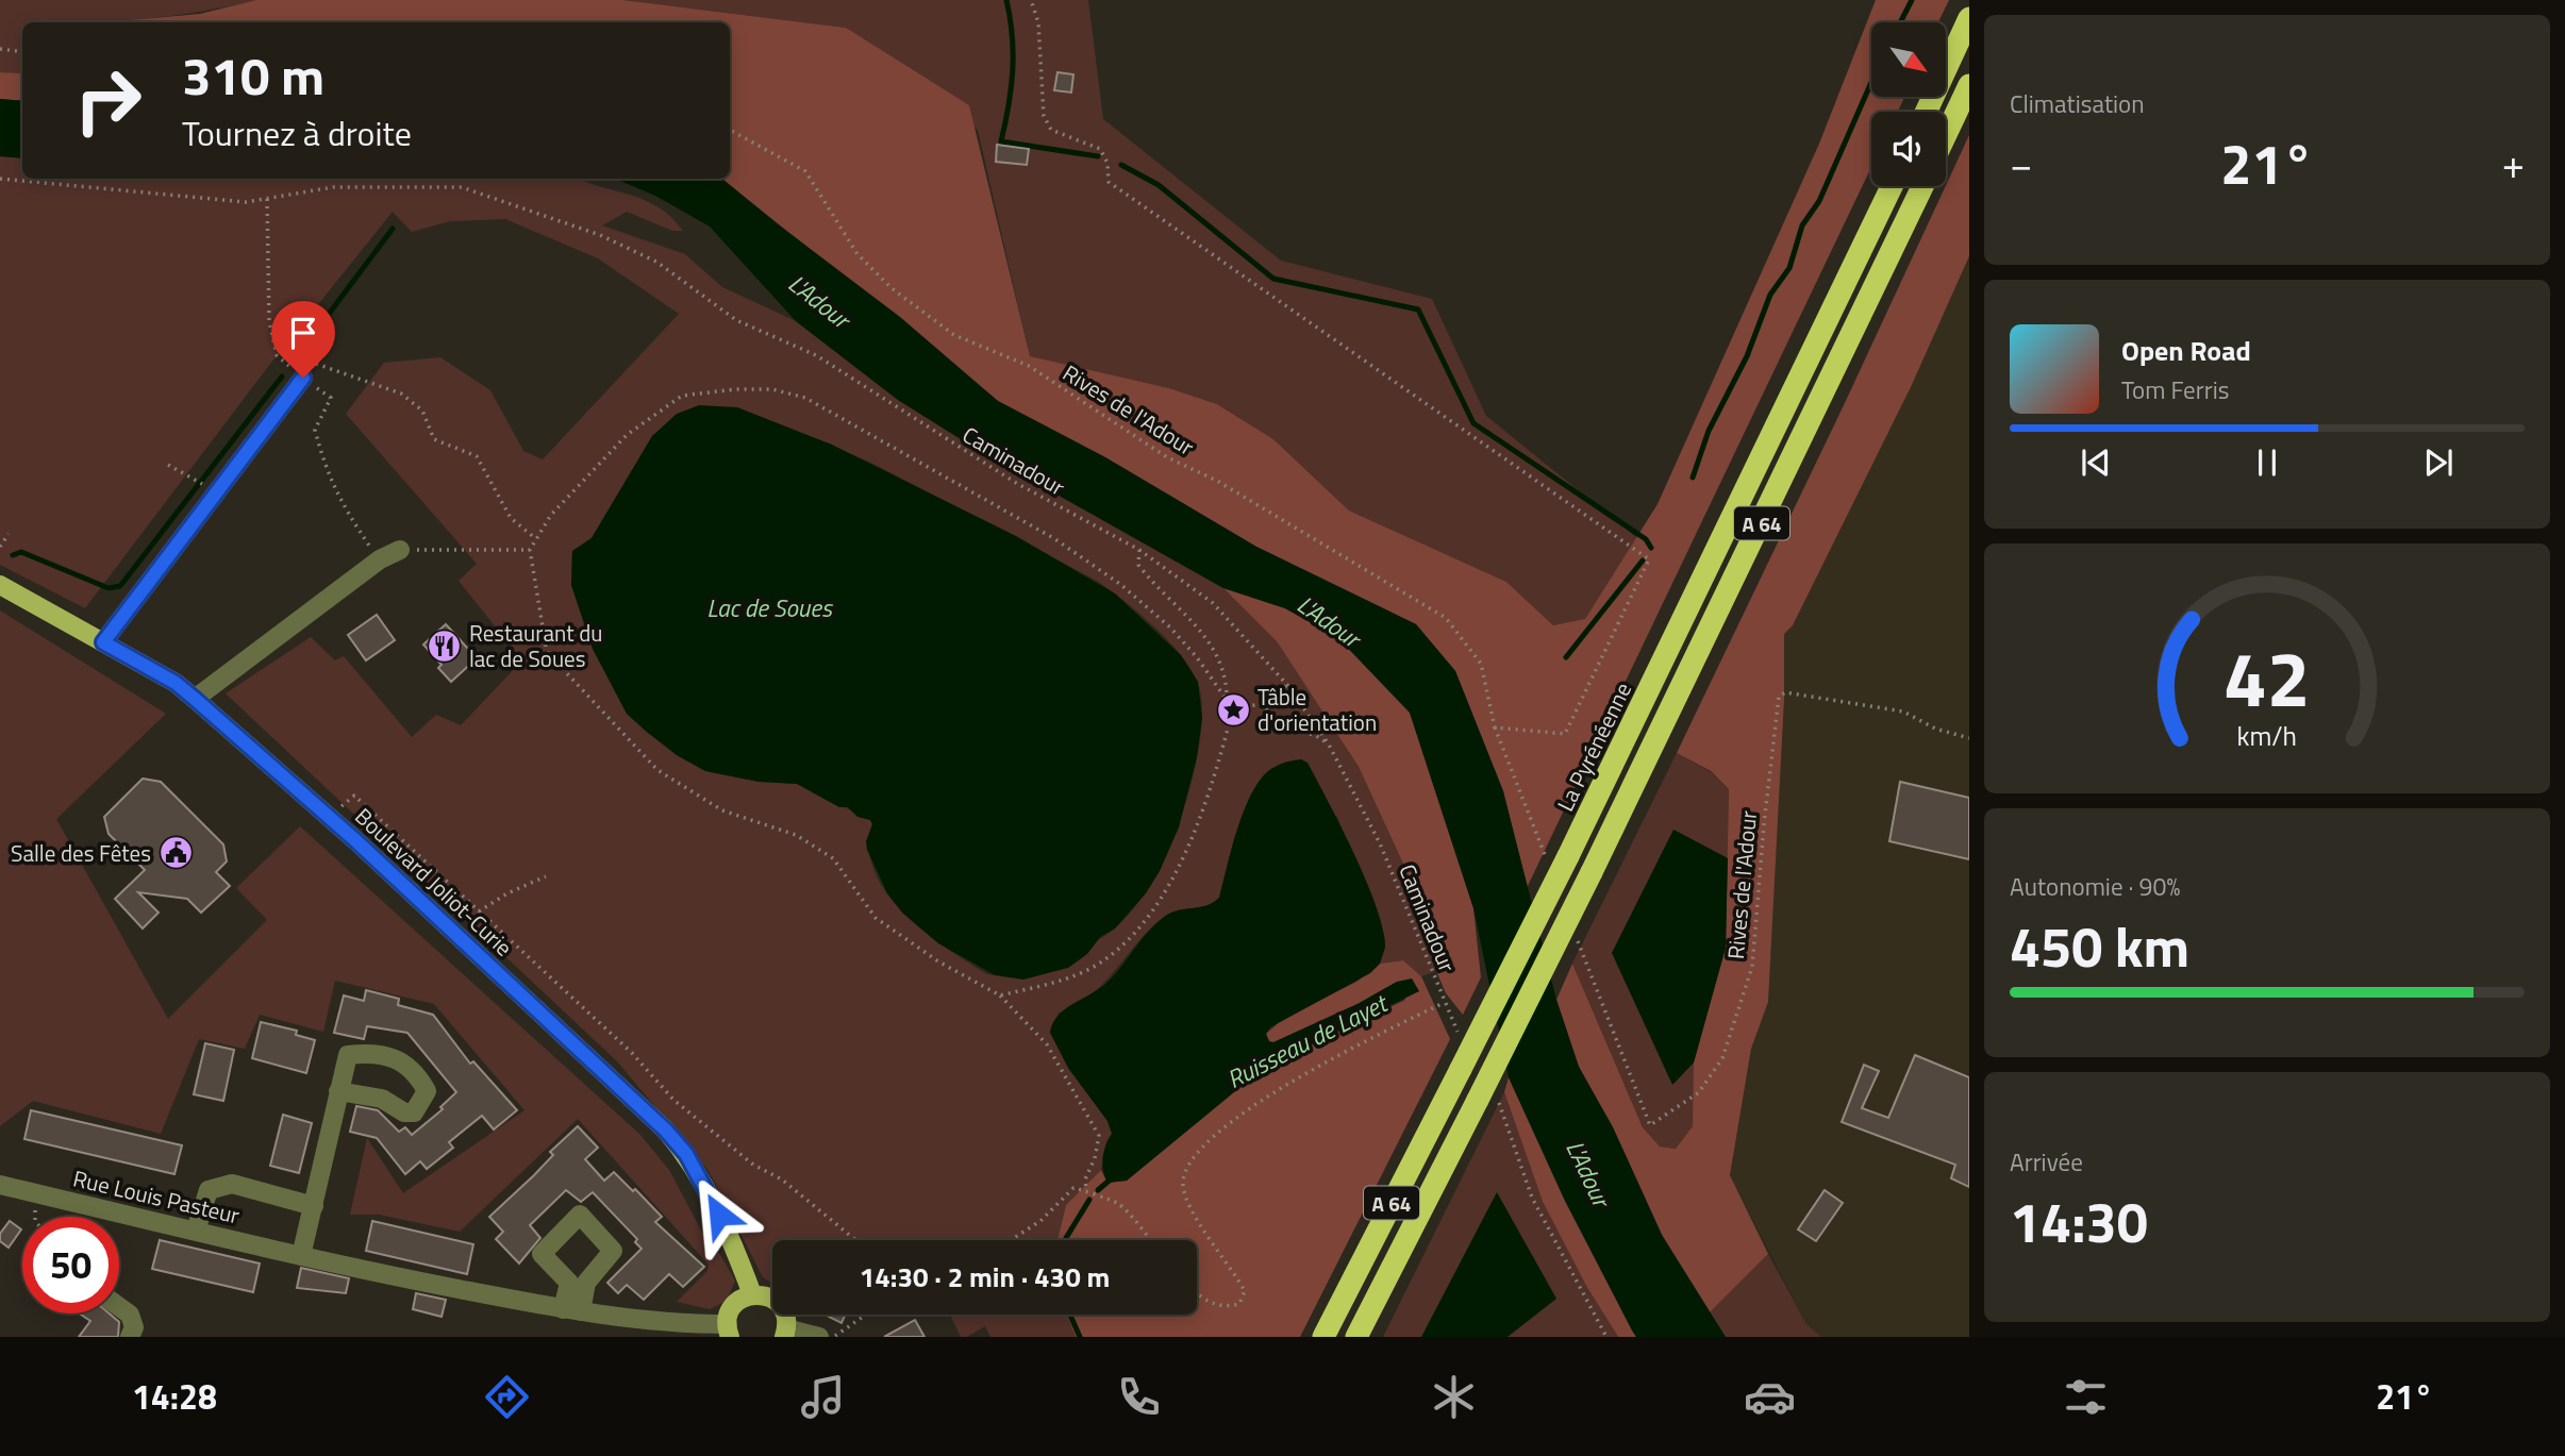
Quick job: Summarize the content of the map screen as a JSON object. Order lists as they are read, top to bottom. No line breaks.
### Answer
{"streets":{"highway":["A 64","La Pyrénéenne"],"main road":["Boulevard Joliot-Curie"],"street":["Rue Louis Pasteur"],"path":["Rives de l'Adour","Caminadour"]},"crossings":[["Rives de l'Adour","La Pyrénéenne"]],"water":["L'Adour","Lac de Soues","Ruisseau de Layet"],"places":{"restaurant":["Restaurant du lac de Soues"],"place":["Tâble d'orientation"],"public building":["Salle des Fêtes"]},"north":"bottom right","page":{"tile":["Climatisation",["Autonomie · 90%","450 km"],["Arrivée","14:30"]],"turn":["310 m","Tournez à droite"],"heat":["−","21°","+"],"song":["Open Road","Tom Ferris"],"limit":"50","trip":"14:30 · 2 min · 430 m","tabs":["14:28","21°"],"gauge":["42","km/h"]}}
